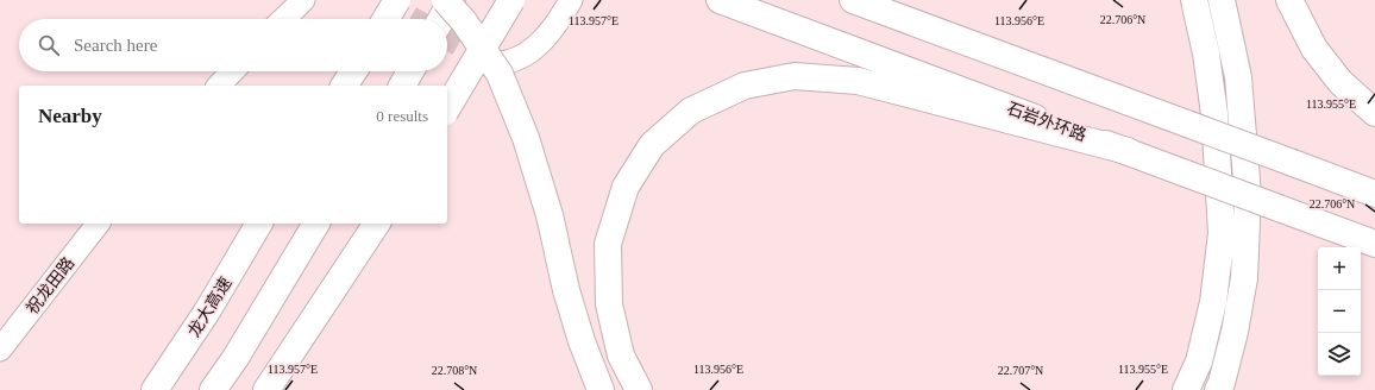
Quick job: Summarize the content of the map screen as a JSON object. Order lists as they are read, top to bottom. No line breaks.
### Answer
{"streets":{"main road":["石岩外环路","龙大高速"],"street":["祝龙田路"]},"page":{"search":"Search here","heading":["Nearby","0 results"],"map_buttons":["+","−"]},"coordinates":["22.706°N","113.957°E","113.956°E","113.955°E","22.708°N","22.707°N"]}
